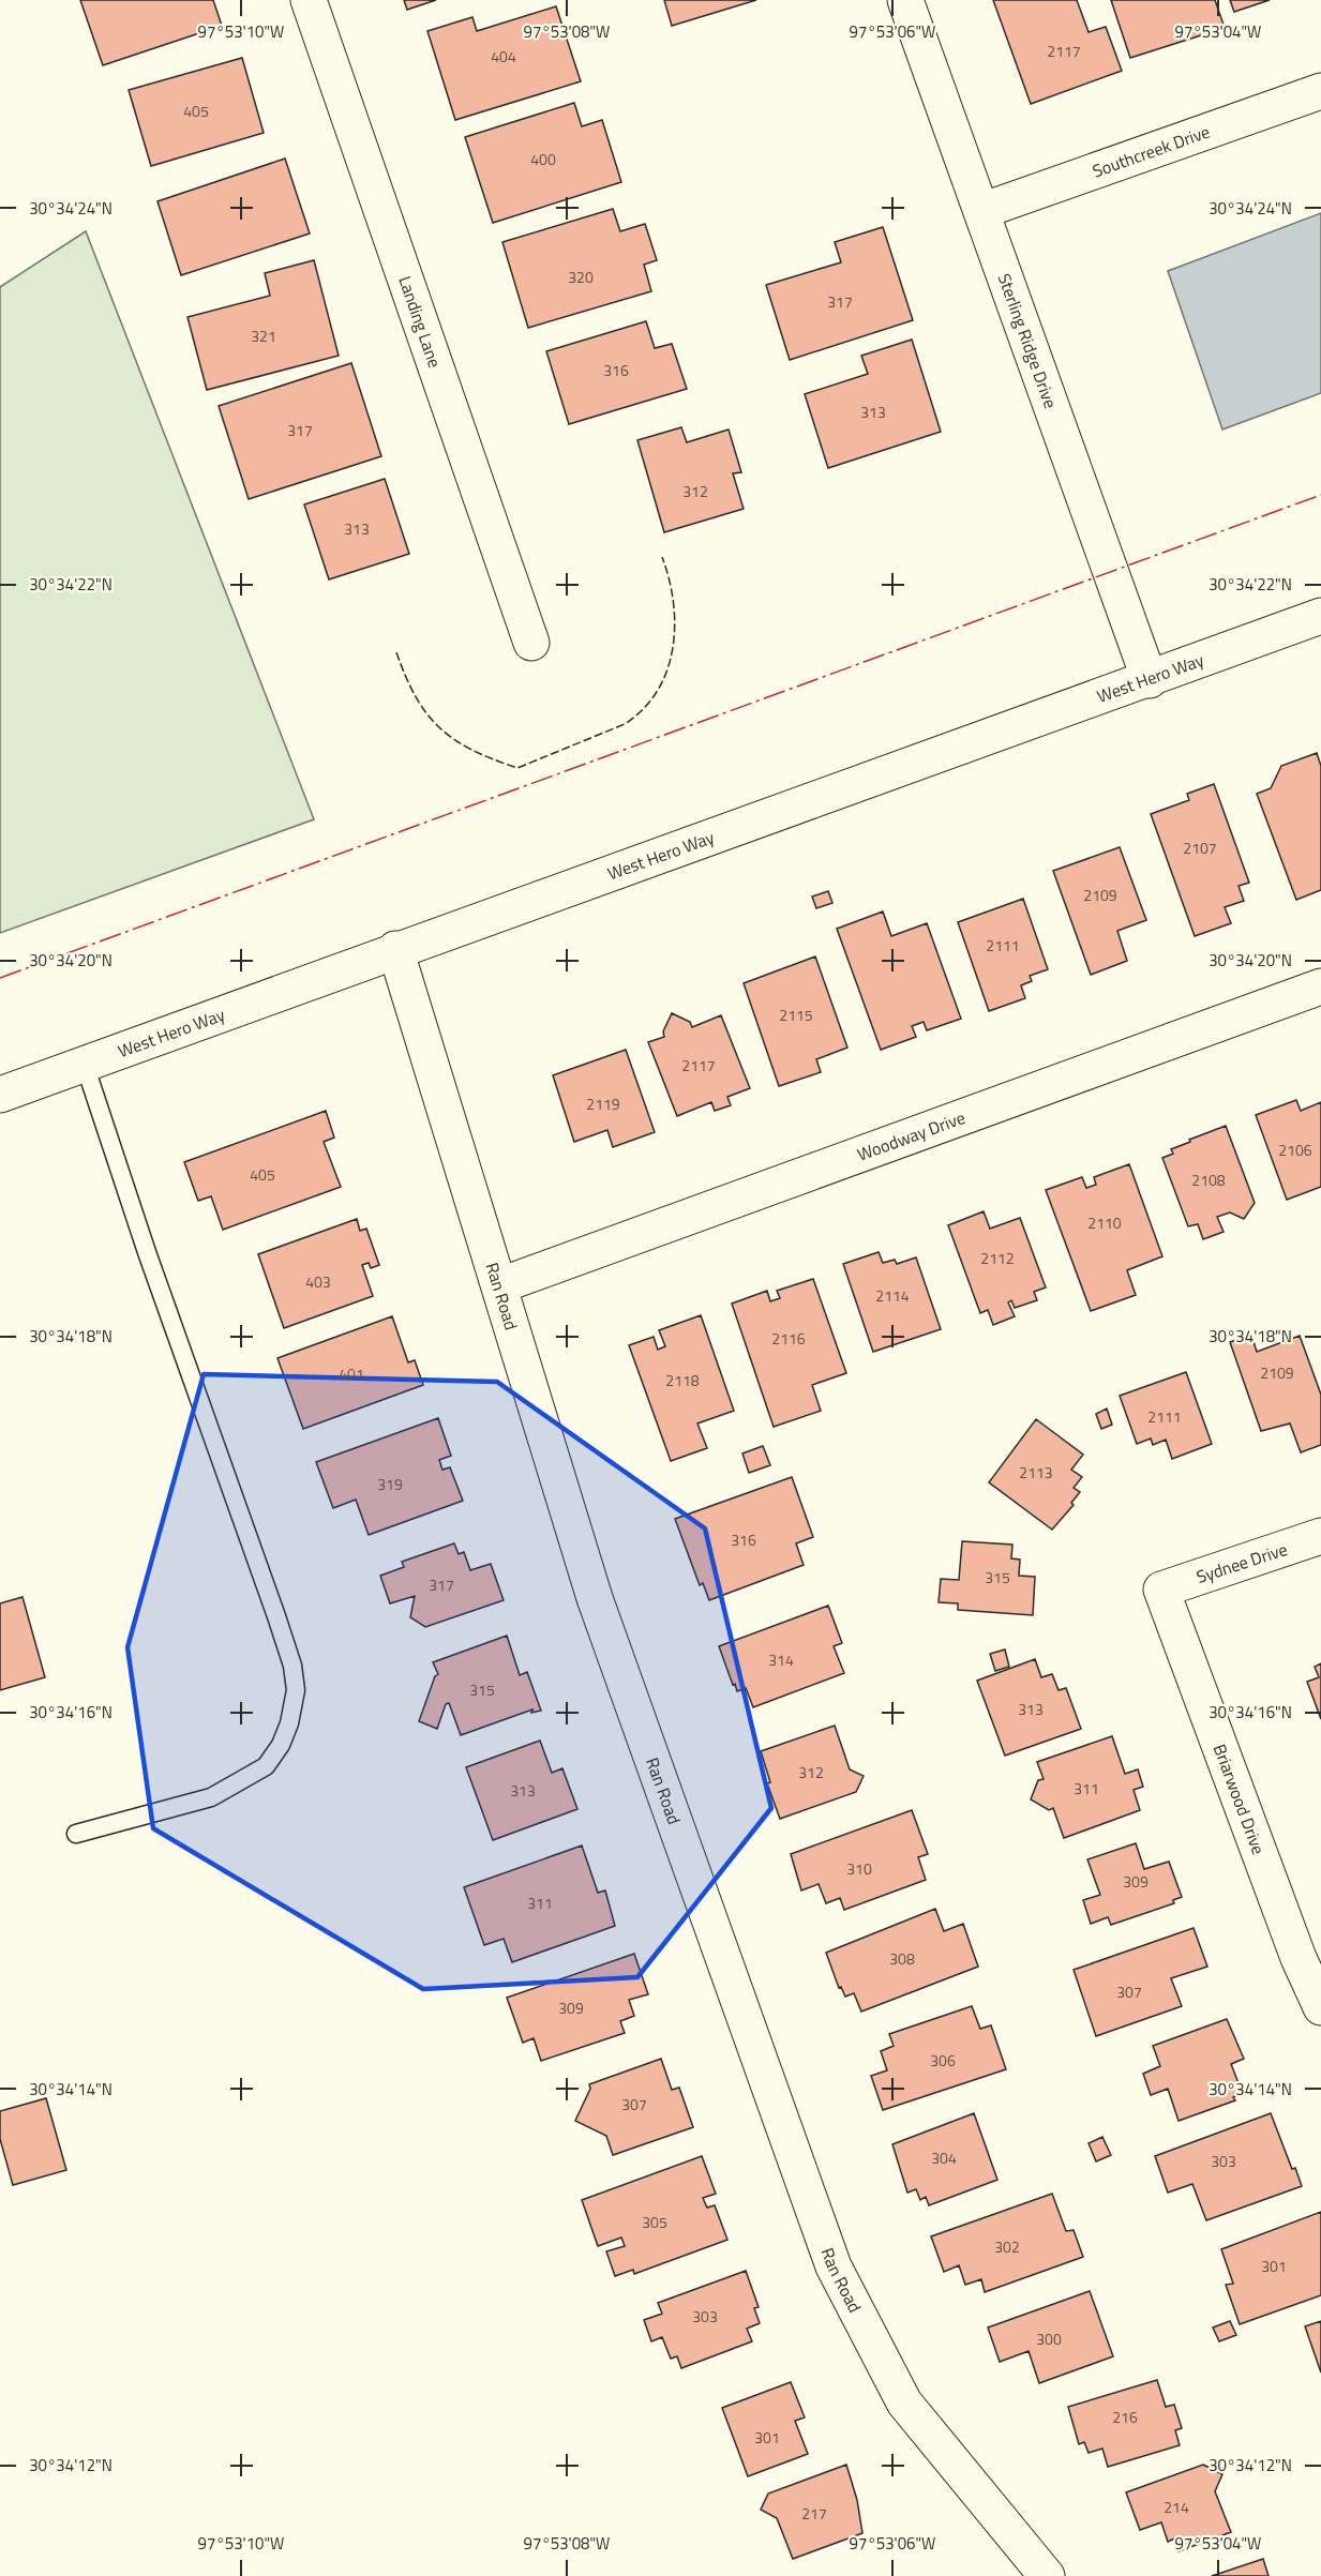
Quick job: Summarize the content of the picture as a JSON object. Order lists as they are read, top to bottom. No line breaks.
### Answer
{"streets":{"street":["Southcreek Drive","Landing Lane","Sterling Ridge Drive","West Hero Way","Woodway Drive","Ran Road","Sydnee Drive","Briarwood Drive"]},"crossings":[["Southcreek Drive","Sterling Ridge Drive"],["Sterling Ridge Drive","West Hero Way"],["West Hero Way","Ran Road"],["Woodway Drive","Ran Road"],["Sydnee Drive","Briarwood Drive"]],"house_numbers":["2117","404","405","400","320","317","321","316","313","317","312","313","2107","2109","2111","2115","2117","2119","2106","405","2108","2110","2112","403","2114","2116","2109","401","2118","2111","2113","319","316","315","317","314","315","313","312","311","313","310","309","311","308","307","309","306","307","304","303","305","302","301","303","300","216","301","214","217"],"coordinates":["97°53'10\"W","97°53'08\"W","97°53'06\"W","97°53'04\"W","30°34'24\"N","30°34'22\"N","30°34'20\"N","30°34'18\"N","30°34'16\"N","30°34'14\"N","30°34'12\"N"]}
